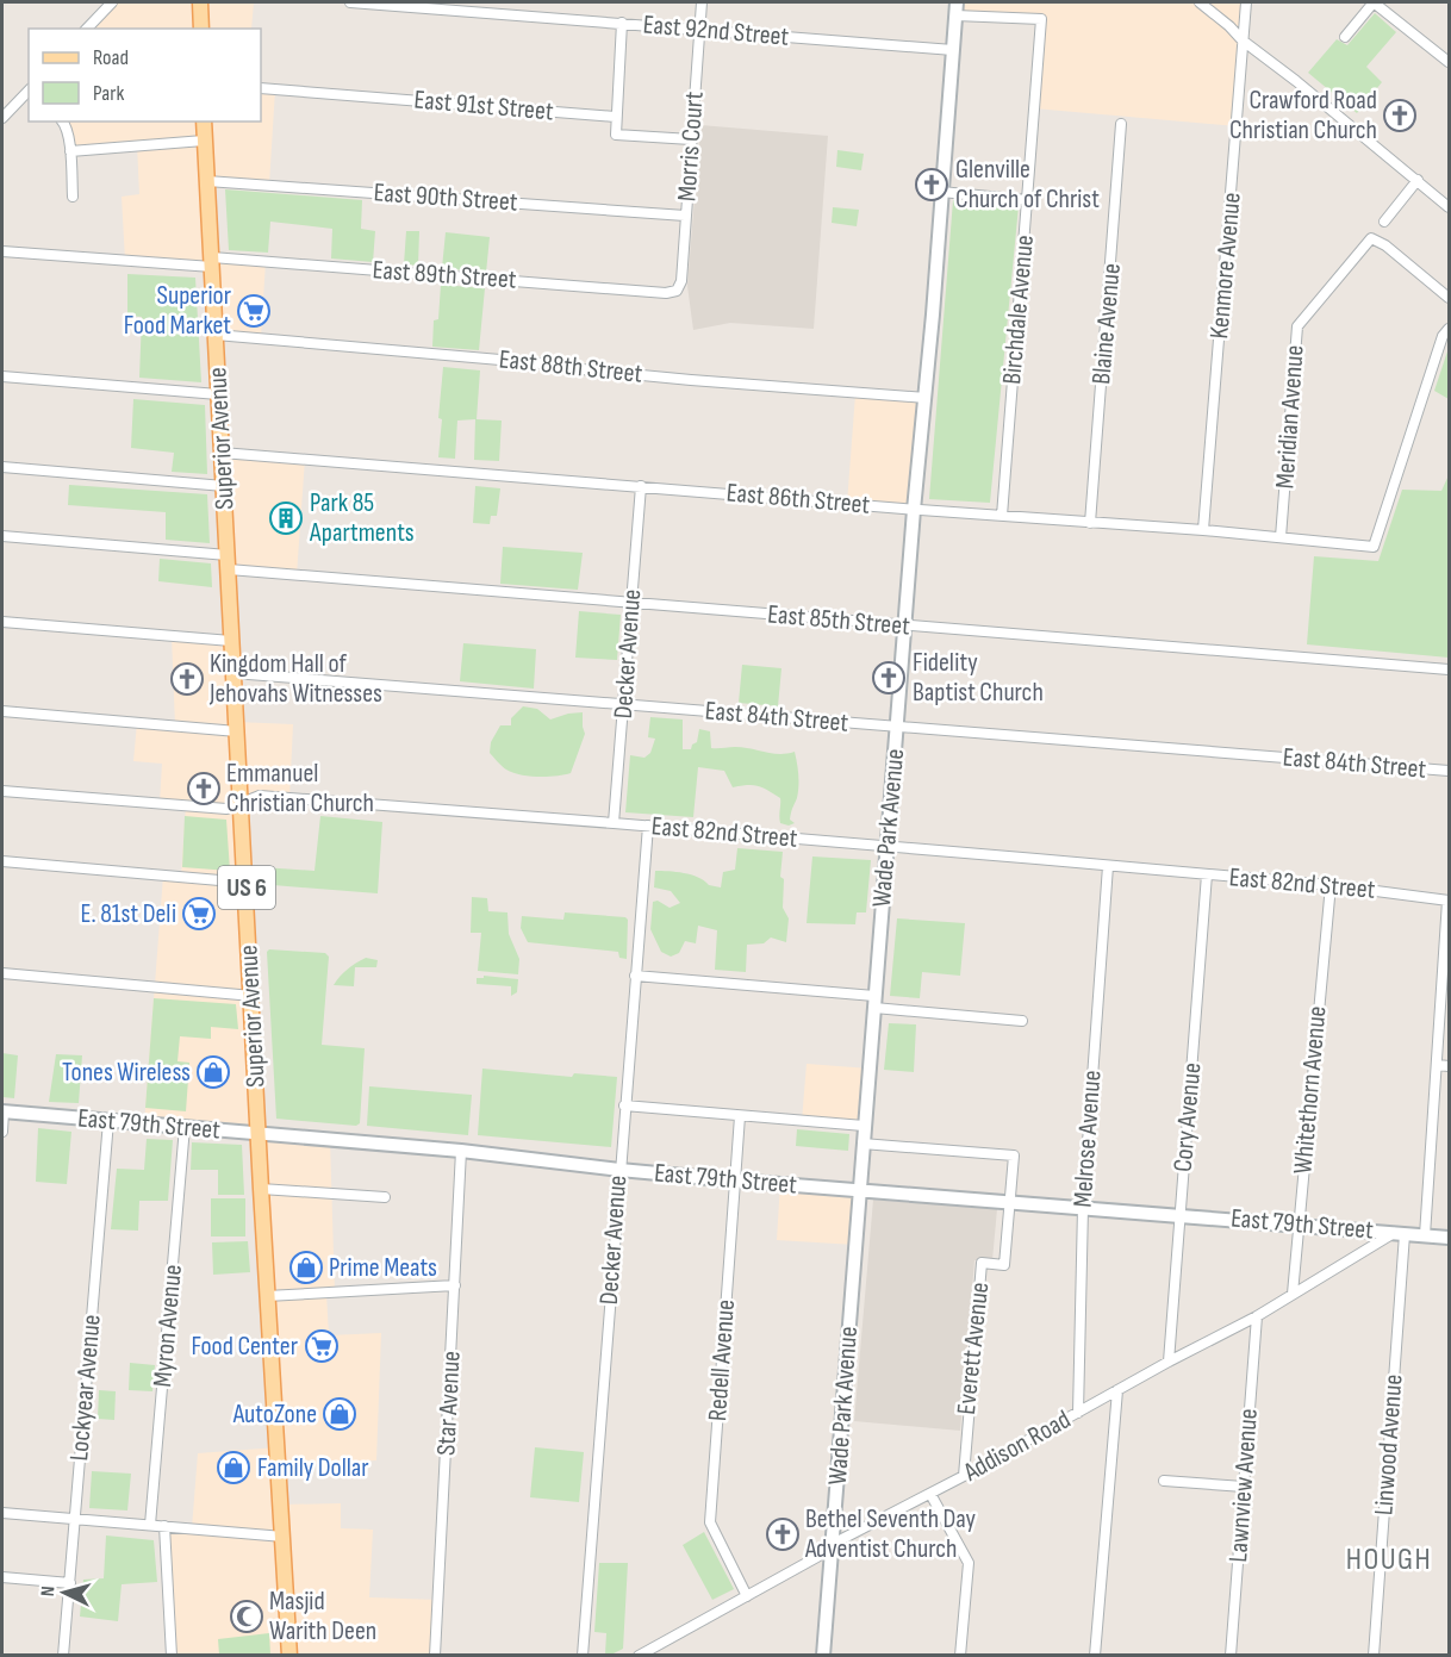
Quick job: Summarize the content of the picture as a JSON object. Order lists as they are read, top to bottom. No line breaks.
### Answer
{"streets":{"main road":["Superior Avenue","US 6"],"street":["East 92nd Street","East 91st Street","Morris Court","East 90th Street","Kenmore Avenue","East 89th Street","Birchdale Avenue","Blaine Avenue","East 88th Street","Meridian Avenue","East 86th Street","East 85th Street","Decker Avenue","East 84th Street","Wade Park Avenue","East 82nd Street","Whitethorn Avenue","Cory Avenue","East 79th Street","Melrose Avenue","Myron Avenue","Everett Avenue","Redell Avenue","Lockyear Avenue","Star Avenue","Linwood Avenue","Addison Road","Lawnview Avenue"]},"crossings":[["East 92nd Street","Morris Court"],["East 92nd Street","Wade Park Avenue"],["Morris Court","East 90th Street"],["Morris Court","East 89th Street"],["East 90th Street","Superior Avenue"],["Kenmore Avenue","East 86th Street"],["East 89th Street","Superior Avenue"],["Birchdale Avenue","East 86th Street"],["Birchdale Avenue","Wade Park Avenue"],["Blaine Avenue","East 86th Street"],["East 88th Street","Superior Avenue"],["East 88th Street","Wade Park Avenue"],["Meridian Avenue","East 86th Street"],["Superior Avenue","East 86th Street"],["Superior Avenue","East 85th Street"],["Superior Avenue","East 84th Street"],["Superior Avenue","East 82nd Street"],["Superior Avenue","East 79th Street"],["East 86th Street","Decker Avenue"],["East 86th Street","Wade Park Avenue"],["East 85th Street","Decker Avenue"],["East 85th Street","Wade Park Avenue"],["Decker Avenue","East 84th Street"],["Decker Avenue","East 82nd Street"],["Decker Avenue","East 79th Street"],["East 84th Street","Wade Park Avenue"],["Wade Park Avenue","East 82nd Street"],["Wade Park Avenue","East 79th Street"],["Wade Park Avenue","Addison Road"],["East 82nd Street","Whitethorn Avenue"],["East 82nd Street","Cory Avenue"],["East 82nd Street","Melrose Avenue"],["Whitethorn Avenue","East 79th Street"],["Whitethorn Avenue","Addison Road"],["Cory Avenue","East 79th Street"],["Cory Avenue","Addison Road"],["East 79th Street","Melrose Avenue"],["East 79th Street","Myron Avenue"],["East 79th Street","Everett Avenue"],["East 79th Street","Redell Avenue"],["East 79th Street","Lockyear Avenue"],["East 79th Street","Star Avenue"],["East 79th Street","Linwood Avenue"],["East 79th Street","Addison Road"],["Melrose Avenue","Addison Road"],["Everett Avenue","Addison Road"],["Redell Avenue","Addison Road"],["Linwood Avenue","Addison Road"],["Addison Road","Lawnview Avenue"]],"districts":["HOUGH"],"places":{"church":["Crawford Road Christian Church","Glenville Church of Christ","Fidelity Baptist Church","Kingdom Hall of Jehovahs Witnesses","Emmanuel Christian Church","Bethel Seventh Day Adventist Church"],"supermarket":["Superior Food Market","E. 81st Deli","Food Center"],"building":["Park 85 Apartments"],"shop":["Tones Wireless","Prime Meats","AutoZone","Family Dollar"],"mosque":["Masjid Warith Deen"]},"legend":["Road","Park"],"north":"left"}
